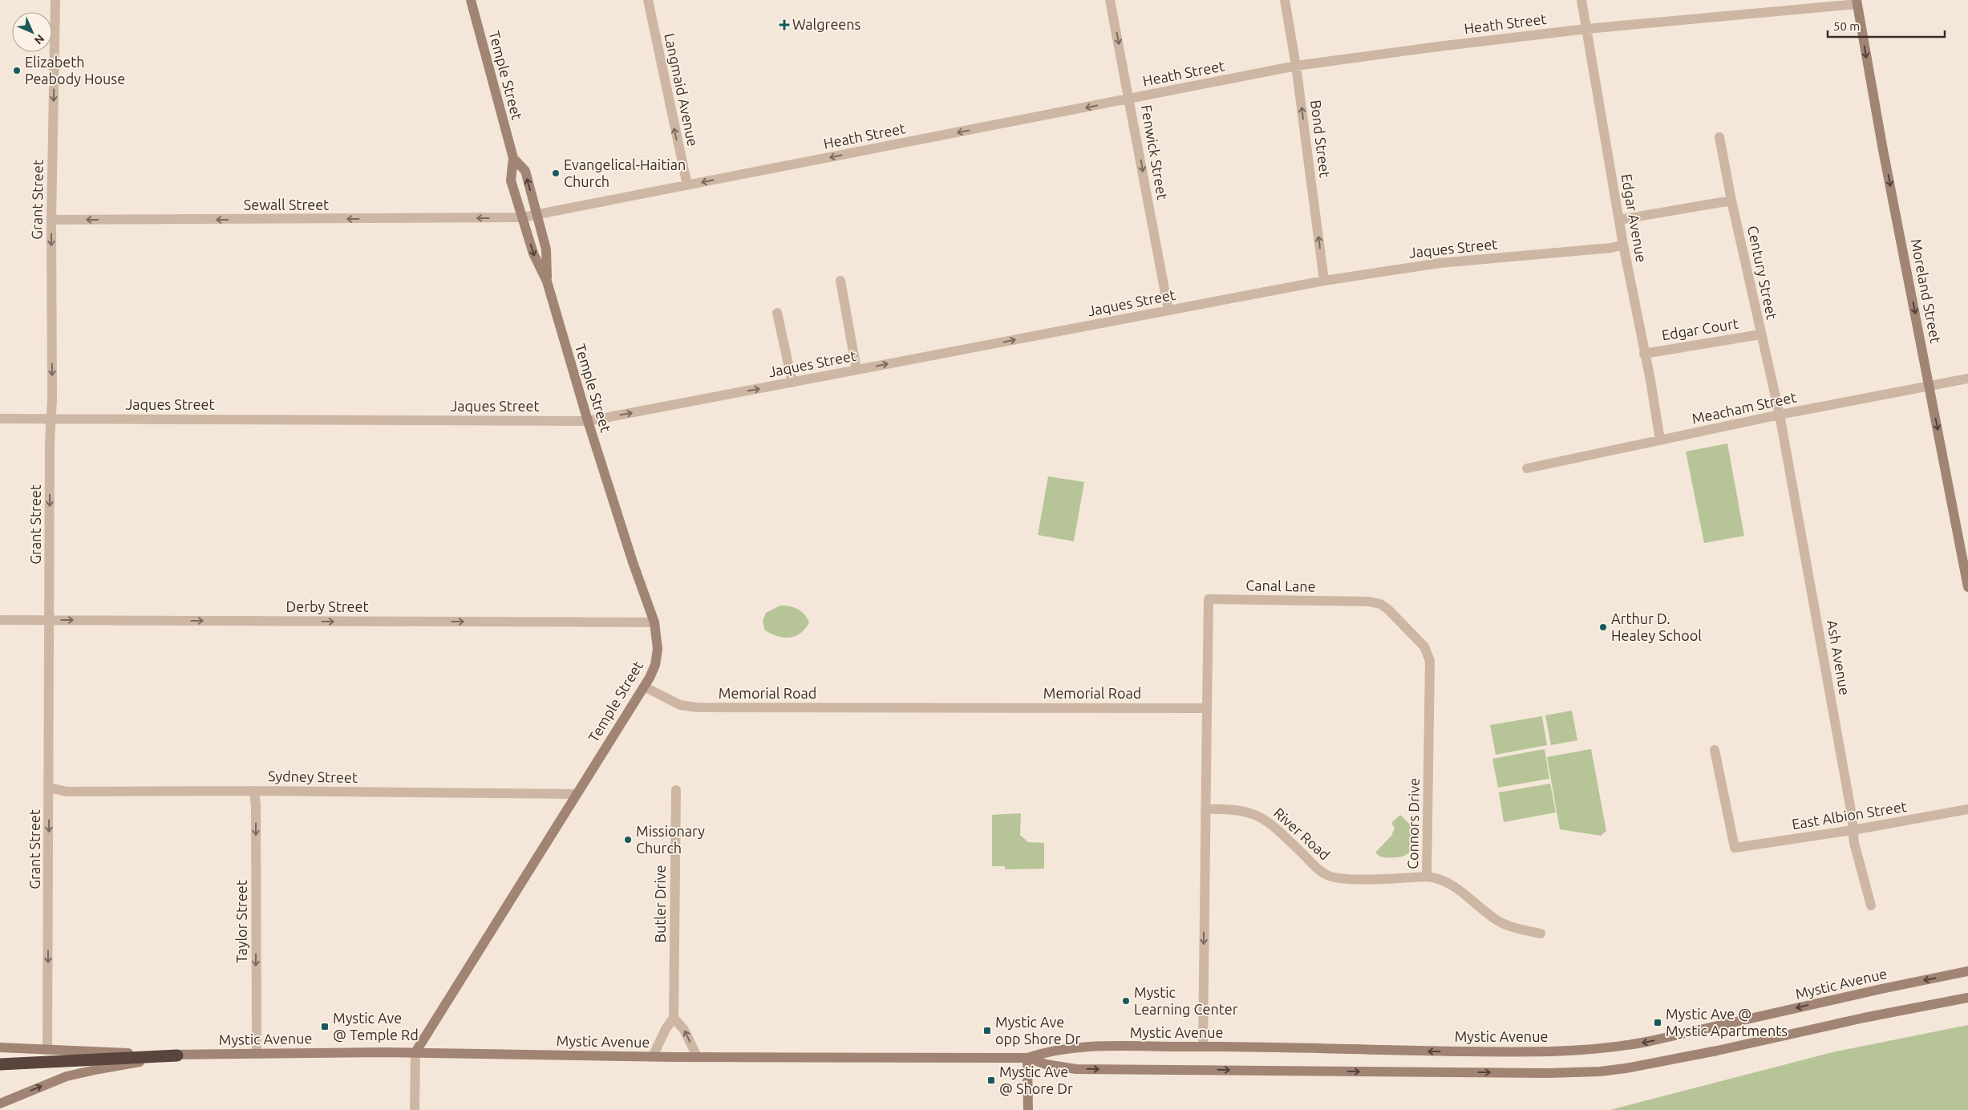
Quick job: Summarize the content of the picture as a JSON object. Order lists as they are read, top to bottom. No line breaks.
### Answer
{"streets":{"main road":["Temple Street","Moreland Street","Mystic Avenue"],"street":["Heath Street","Langmaid Avenue","Bond Street","Fenwick Street","Grant Street","Sewall Street","Edgar Avenue","Jaques Street","Century Street","Edgar Court","Meacham Street","Canal Lane","Derby Street","Ash Avenue","Memorial Road","Sydney Street","East Albion Street","Connors Drive","River Road","Butler Drive","Taylor Street"]},"crossings":[["Heath Street","Temple Street"],["Heath Street","Langmaid Avenue"],["Heath Street","Bond Street"],["Heath Street","Fenwick Street"],["Heath Street","Sewall Street"],["Heath Street","Edgar Avenue"],["Heath Street","Moreland Street"],["Temple Street","Sewall Street"],["Temple Street","Jaques Street"],["Temple Street","Derby Street"],["Temple Street","Memorial Road"],["Temple Street","Sydney Street"],["Temple Street","Mystic Avenue"],["Bond Street","Jaques Street"],["Fenwick Street","Jaques Street"],["Grant Street","Sewall Street"],["Grant Street","Jaques Street"],["Grant Street","Derby Street"],["Grant Street","Sydney Street"],["Grant Street","Mystic Avenue"],["Edgar Avenue","Jaques Street"],["Edgar Avenue","Edgar Court"],["Edgar Avenue","Meacham Street"],["Century Street","Edgar Court"],["Century Street","Meacham Street"],["Century Street","Ash Avenue"],["Moreland Street","Meacham Street"],["Meacham Street","Ash Avenue"],["Canal Lane","Memorial Road"],["Canal Lane","Connors Drive"],["Ash Avenue","East Albion Street"],["Sydney Street","Taylor Street"],["Connors Drive","River Road"],["Taylor Street","Mystic Avenue"]],"one_way":["Langmaid Avenue","Bond Street","Fenwick Street","Grant Street","Sewall Street","Moreland Street","Derby Street","Taylor Street"],"places":{"health":["Walgreens"],"other":["Elizabeth Peabody House","Evangelical-Haitian Church","Arthur D. Healey School","Missionary Church","Mystic Learning Center"],"transit":["Mystic Ave @ Mystic Apartments","Mystic Ave @ Temple Rd","Mystic Ave opp Shore Dr","Mystic Ave @ Shore Dr"]},"scale_bar":"50 m","north":"bottom right"}
